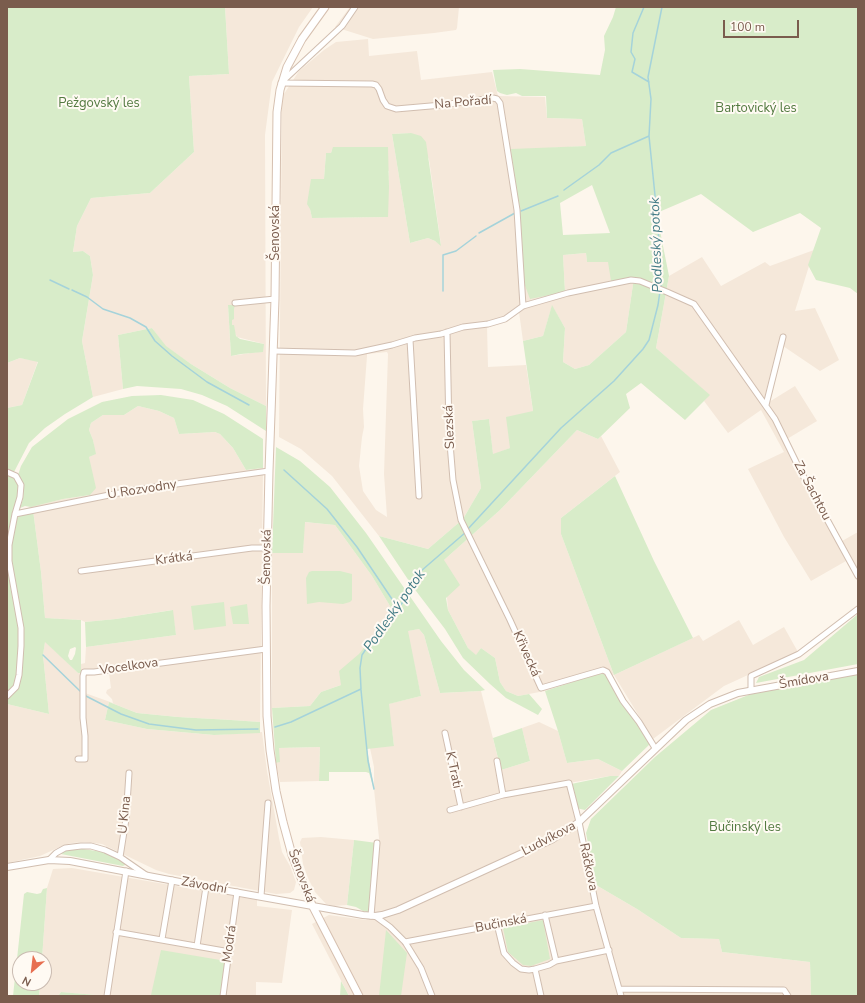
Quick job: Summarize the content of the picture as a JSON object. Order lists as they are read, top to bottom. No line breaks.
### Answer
{"streets":{"main road":["Šenovská"],"street":["Na Pořadí","Slezská","U Rozvodny","Za Šachtou","Krátká","Křivecká","Vocelkova","Šmídova","K Trati","U Kina","Ludvíkova","Ráčkova","Závodní","Bučinská","Modrá"]},"crossings":[["Na Pořadí","Šenovská"],["Na Pořadí","Za Šachtou"],["Šenovská","U Rozvodny"],["Šenovská","Krátká"],["Šenovská","Vocelkova"],["Šenovská","Ludvíkova"],["Šenovská","Závodní"],["Slezská","Křivecká"],["Křivecká","Ludvíkova"],["Šmídova","Ludvíkova"],["K Trati","Ráčkova"],["U Kina","Závodní"],["Ludvíkova","Ráčkova"],["Ludvíkova","Závodní"],["Ráčkova","Bučinská"],["Závodní","Modrá"]],"water":["Podleský potok"],"parks":["Pežgovský les","Bartovický les","Bučinský les"],"scale_bar":"100 m","north":"bottom left"}
